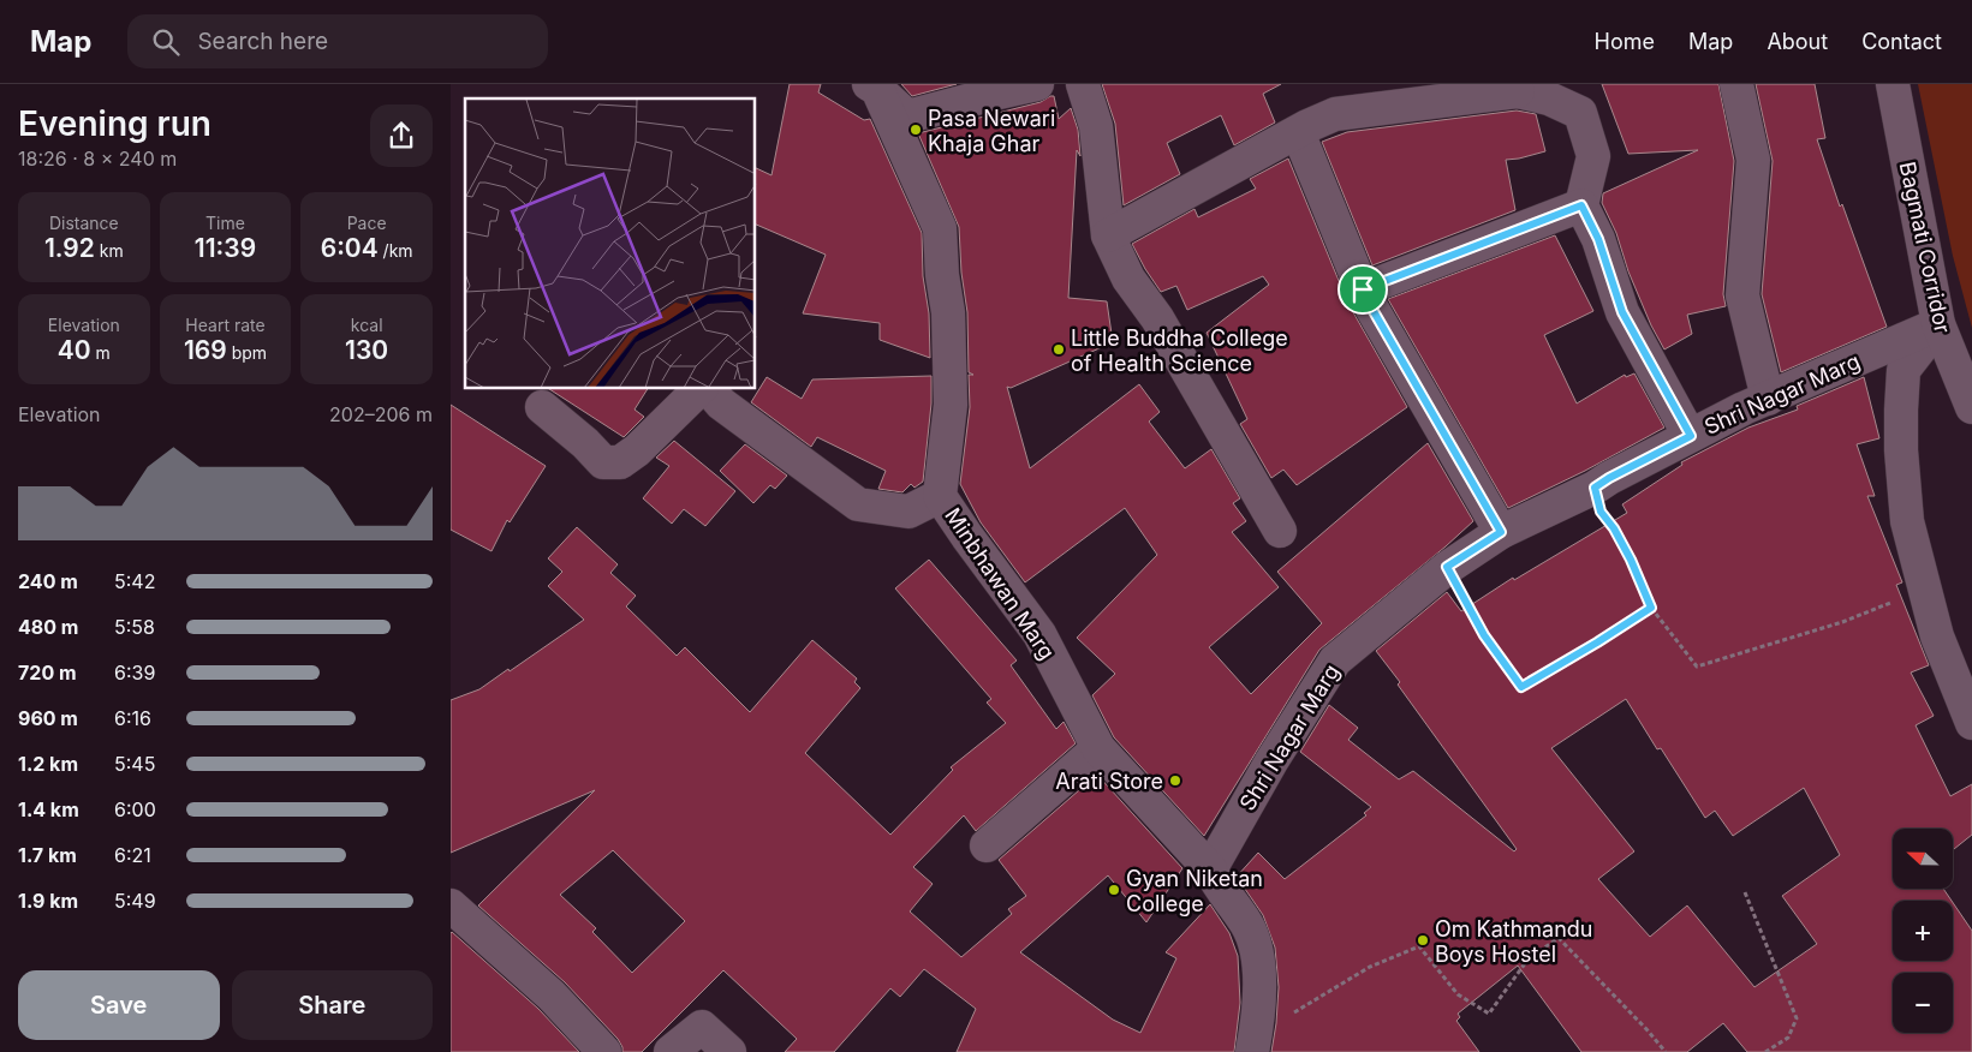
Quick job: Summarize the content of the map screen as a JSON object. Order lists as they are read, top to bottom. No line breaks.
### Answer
{"streets":{"street":["Bagmati Corridor","Shri Nagar Marg","Minbhawan Marg"]},"crossings":[["Bagmati Corridor","Shri Nagar Marg"],["Shri Nagar Marg","Minbhawan Marg"]],"places":["Pasa Newari Khaja Ghar","Little Buddha College of Health Science","Arati Store","Gyan Niketan College","Om Kathmandu Boys Hostel"],"north":"left","page":{"header":"Map","search":"Search here","nav":["Home","Map","About","Contact"],"heading":["Evening run","18:26 · 8 × 240 m"],"stats":[["Distance","1.92 km"],["Time","11:39"],["Pace","6:04 /km"],["Elevation","40 m"],["Heart rate","169 bpm"],["kcal","130"]],"chart":["Elevation","202–206 m"],"list":[{"name":"240 m","note":"5:42"},{"name":"480 m","note":"5:58"},{"name":"720 m","note":"6:39"},{"name":"960 m","note":"6:16"},{"name":"1.2 km","note":"5:45"},{"name":"1.4 km","note":"6:00"},{"name":"1.7 km","note":"6:21"},{"name":"1.9 km","note":"5:49"}],"map_buttons":["+","−"],"buttons":["Save","Share"]}}
